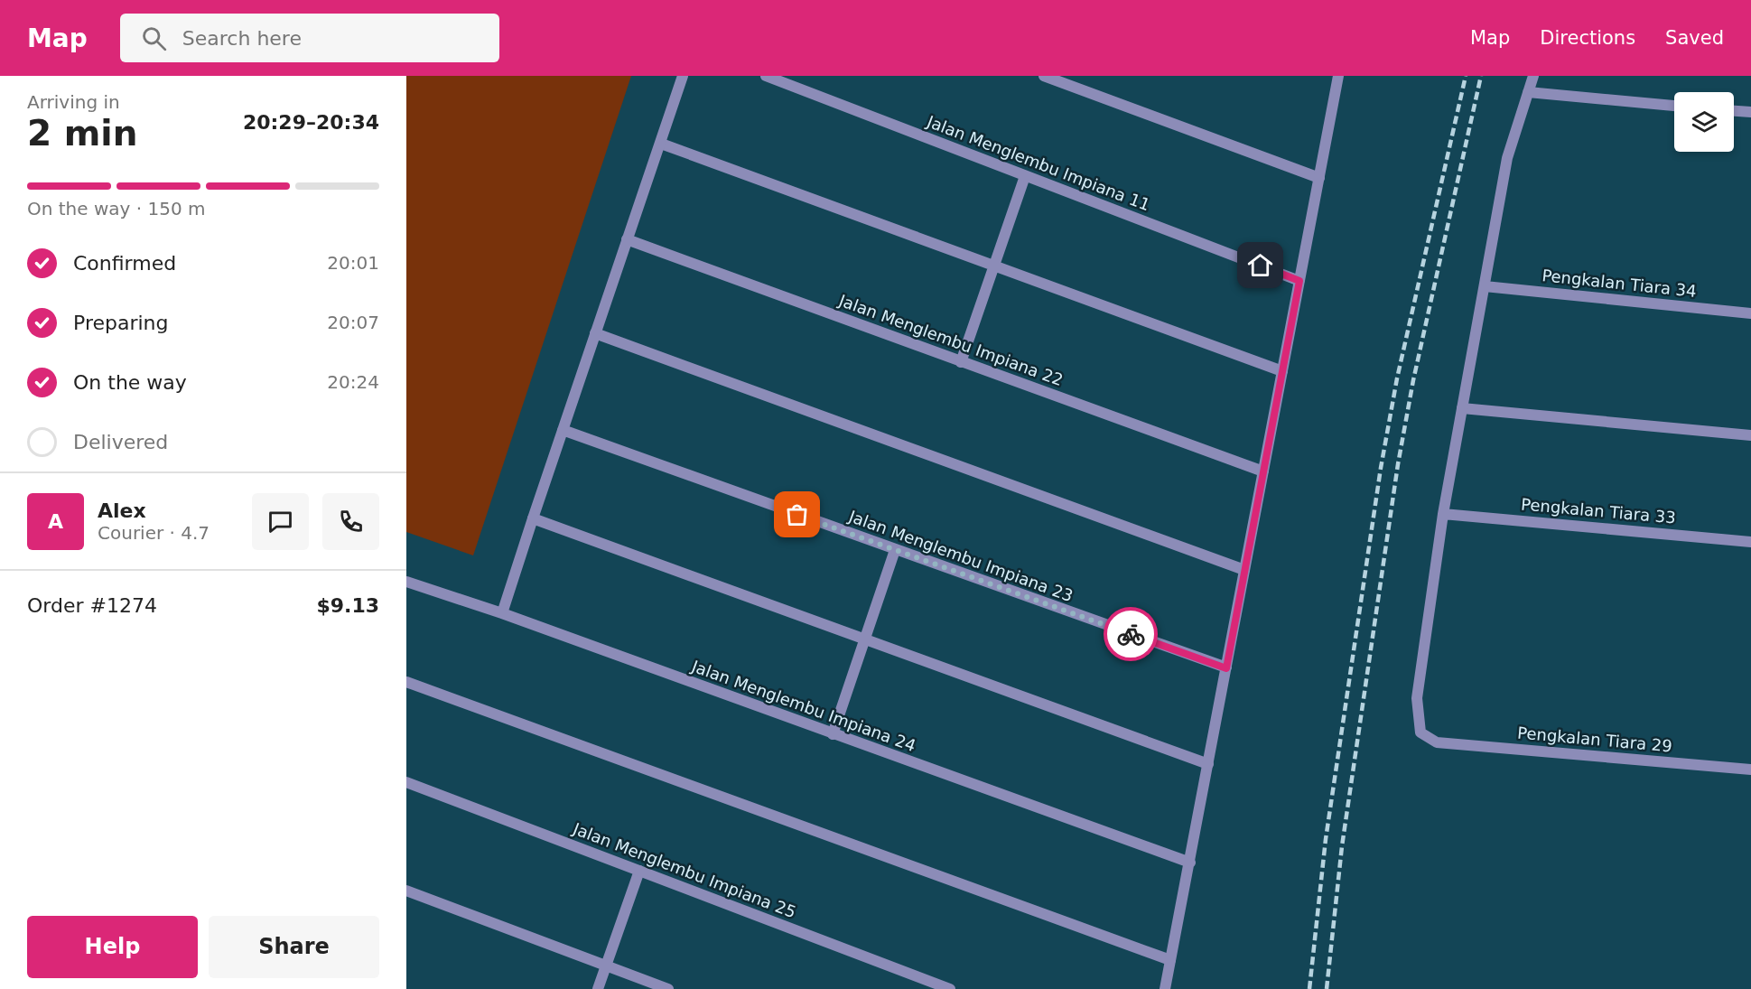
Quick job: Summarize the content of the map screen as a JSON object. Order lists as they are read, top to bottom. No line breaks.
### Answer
{"streets":{"street":["Jalan Menglembu Impiana 11","Pengkalan Tiara 34","Jalan Menglembu Impiana 22","Pengkalan Tiara 33","Jalan Menglembu Impiana 23","Jalan Menglembu Impiana 24","Pengkalan Tiara 29","Jalan Menglembu Impiana 25"]},"crossings":[["Pengkalan Tiara 33","Pengkalan Tiara 29"]],"page":{"header":"Map","search":"Search here","nav":["Map","Directions","Saved"],"heading":["2 min","Arriving in","20:29–20:34"],"panel":["Alex","Courier · 4.7","Order #1274","$9.13"],"bar":"On the way · 150 m","list":[["Confirmed","20:01"],["Preparing","20:07"],["On the way","20:24"],"Delivered"],"round":"A","buttons":["Help","Share"]}}
